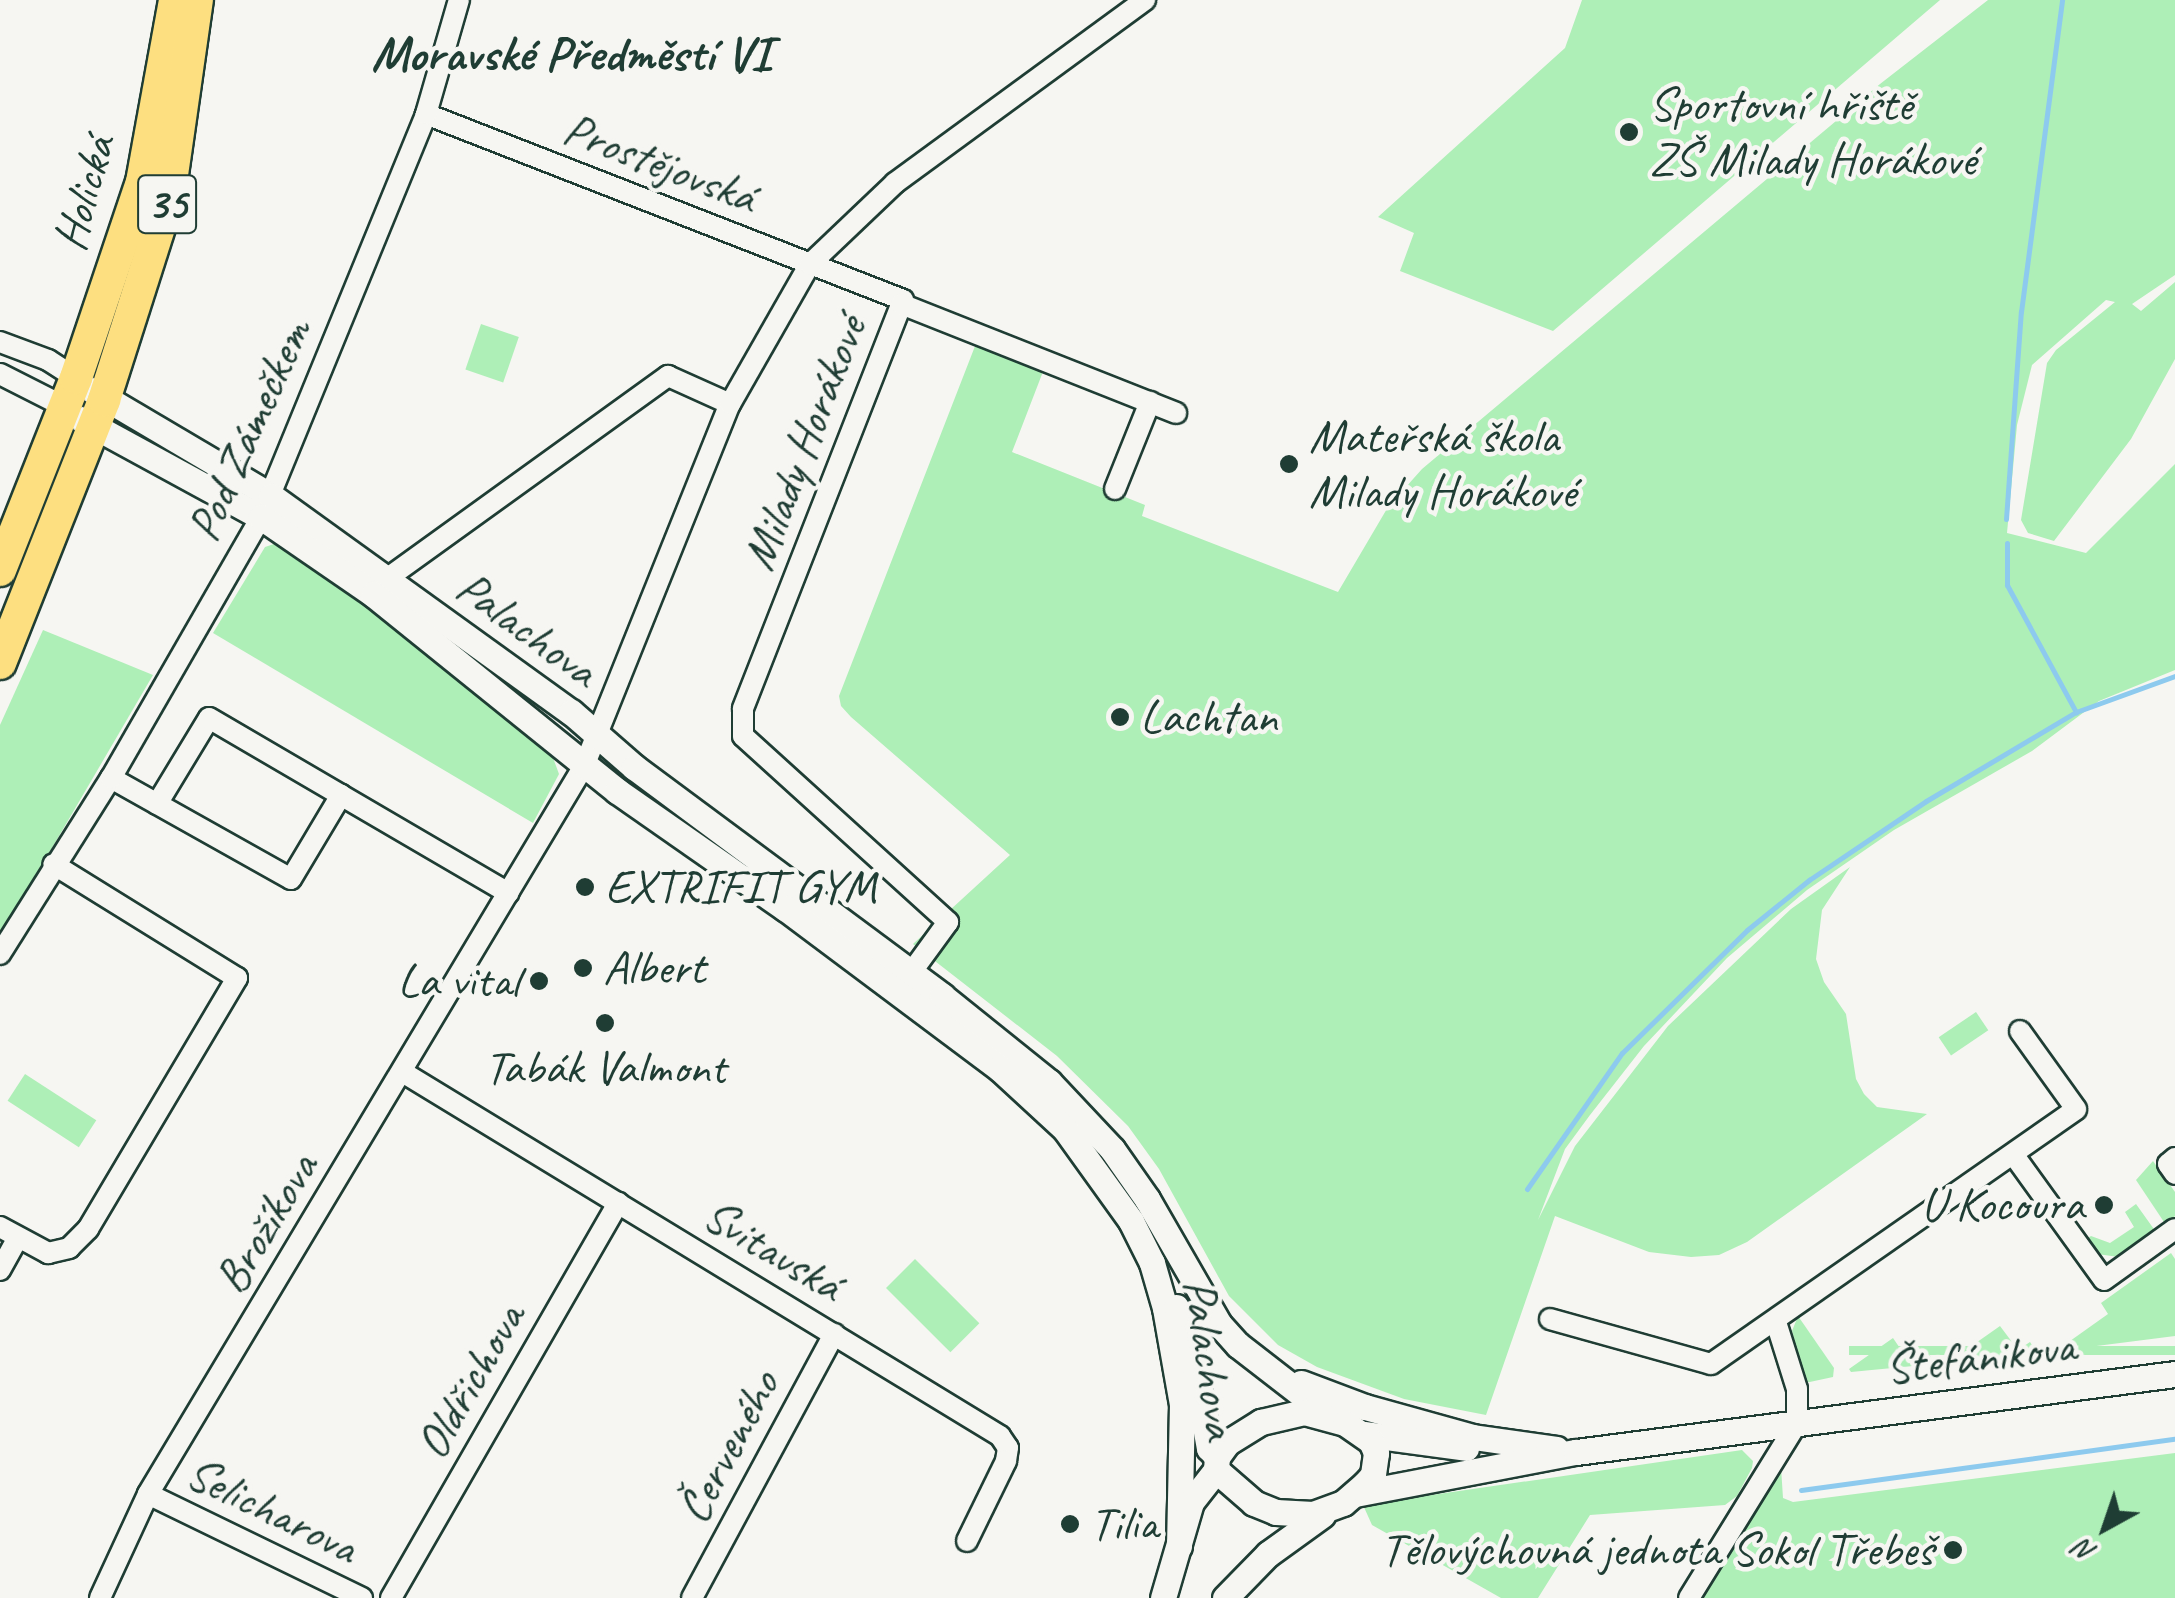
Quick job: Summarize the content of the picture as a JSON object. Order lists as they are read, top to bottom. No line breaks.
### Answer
{"streets":{"main road":["Holická","35"],"street":["Prostějovská","Pod Zámečkem","Milady Horákové","Palachova","Brožíkova","Svitavská","Štefánikova","Oldřichova","Červeného","Selicharova"]},"crossings":[["Prostějovská","Pod Zámečkem"],["Prostějovská","Milady Horákové"],["Holická","35"],["Holická","Palachova"],["35","Palachova"],["Pod Zámečkem","Palachova"],["Milady Horákové","Palachova"],["Milady Horákové","Brožíkova"],["Palachova","Brožíkova"],["Palachova","Štefánikova"],["Brožíkova","Svitavská"],["Brožíkova","Selicharova"],["Svitavská","Oldřichova"],["Svitavská","Červeného"]],"districts":["Moravské Předměstí VI"],"places":["Sportovní hřiště ZŠ Milady Horákové","Mateřská škola Milady Horákové","Lachtan","EXTRIFIT GYM","Albert","La vital","Tabák Valmont","U Kocoura","Tilia","Tělovýchovná jednota Sokol Třebeš"],"north":"bottom left"}
